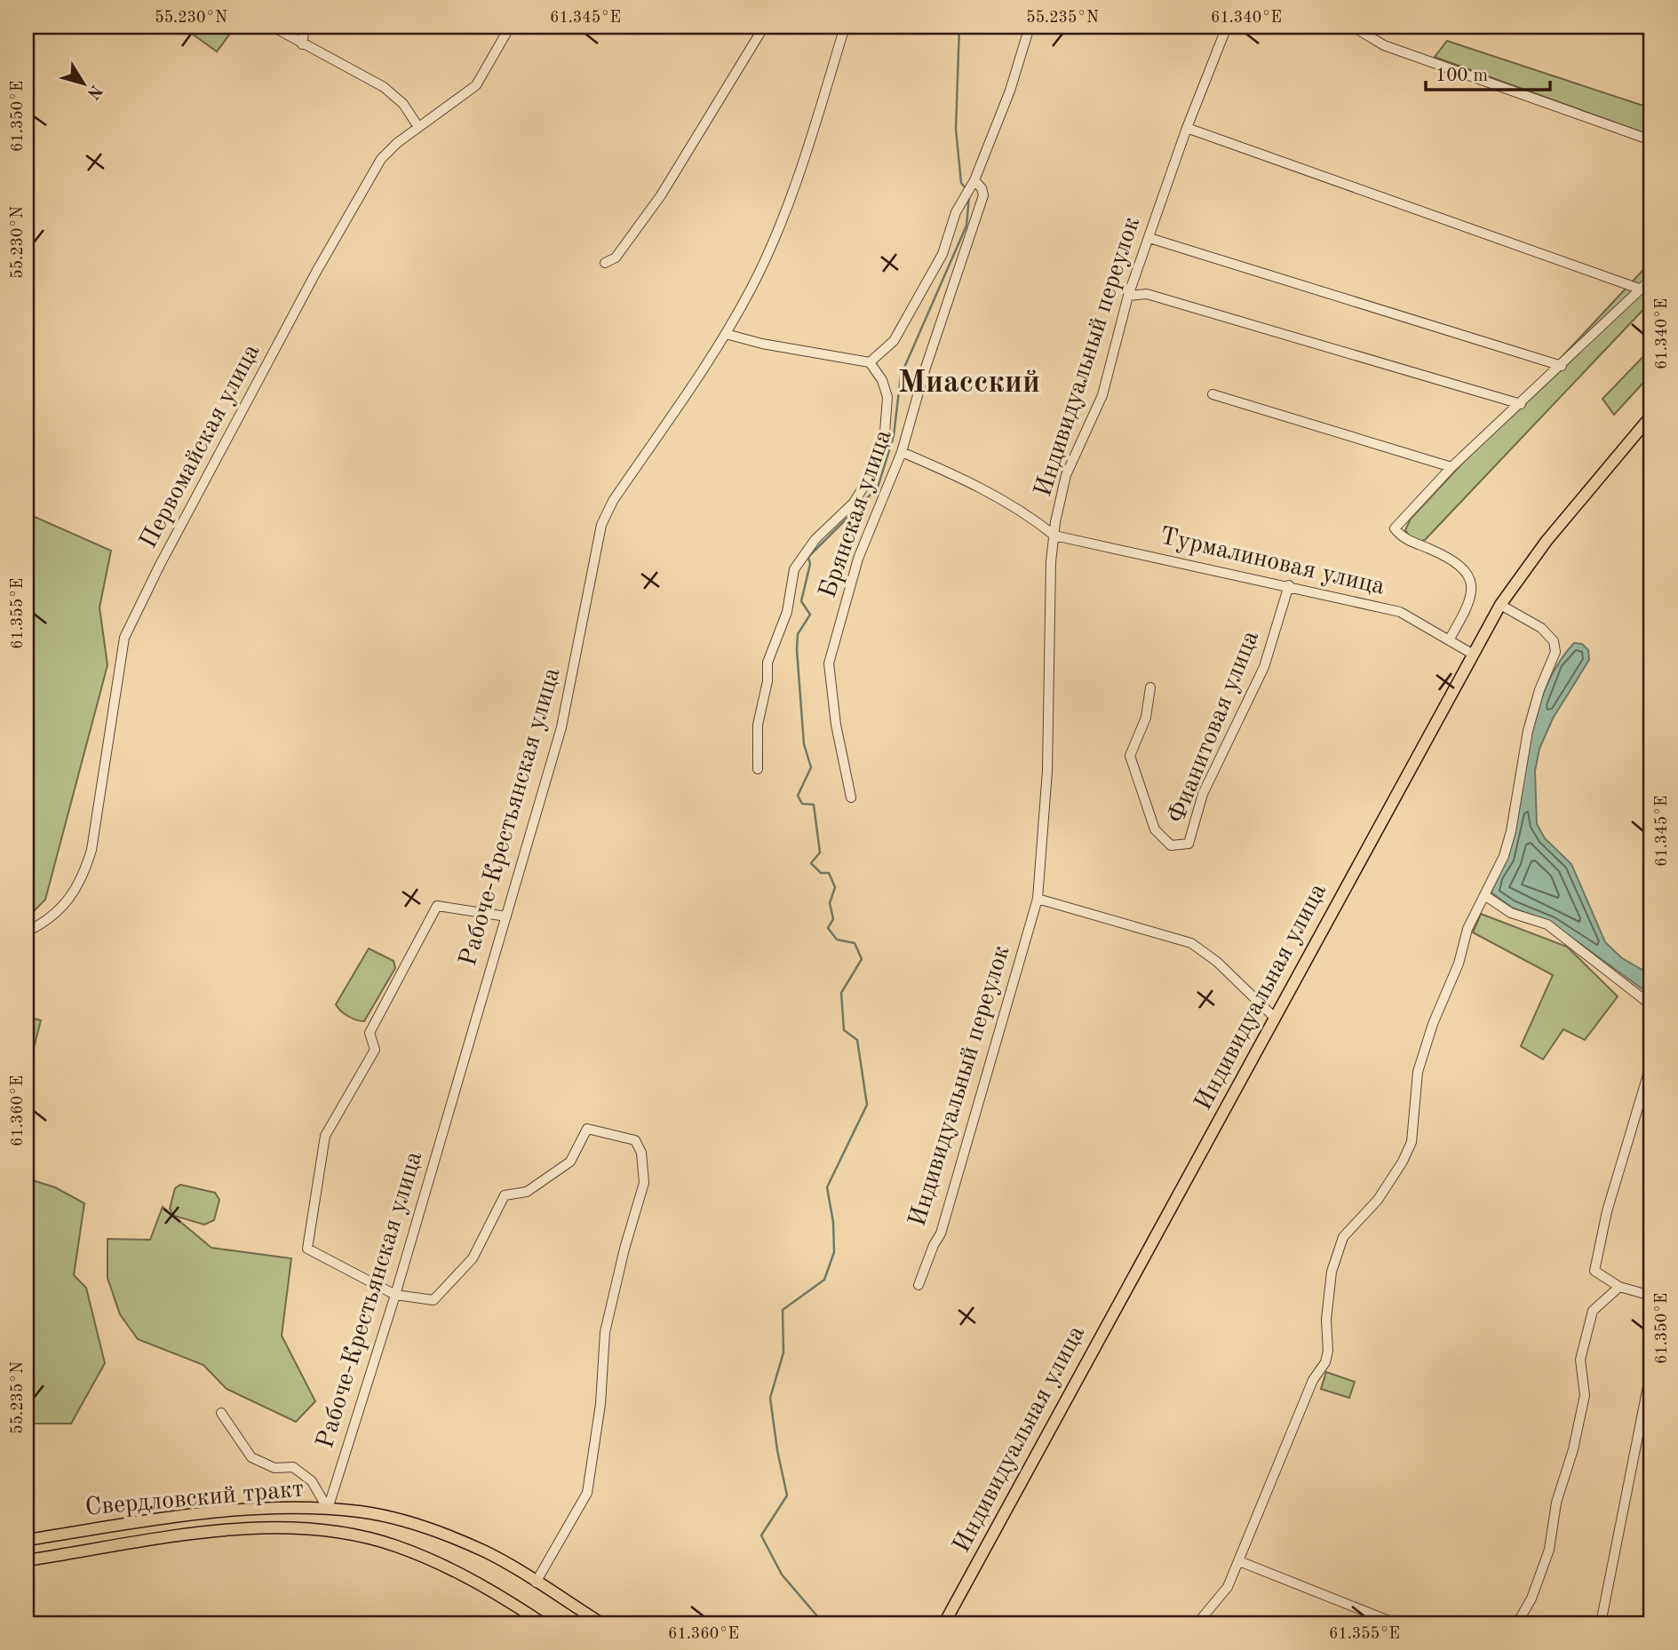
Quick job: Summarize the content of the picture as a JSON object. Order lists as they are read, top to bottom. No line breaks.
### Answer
{"streets":{"main road":["Индивидуальная улица","Свердловский тракт"],"street":["Индивидуальный переулок","Первомайская улица","Брянская улица","Турмалиновая улица","Фианитовая улица","Рабоче-Крестьянская улица"]},"crossings":[["Индивидуальный переулок","Турмалиновая улица"],["Турмалиновая улица","Фианитовая улица"],["Турмалиновая улица","Индивидуальная улица"],["Рабоче-Крестьянская улица","Свердловский тракт"]],"districts":["Миасский"],"scale_bar":"100 m","north":"bottom right","coordinates":["55.230°N","61.345°E","55.235°N","61.340°E","61.350°E","61.355°E","61.360°E"]}
